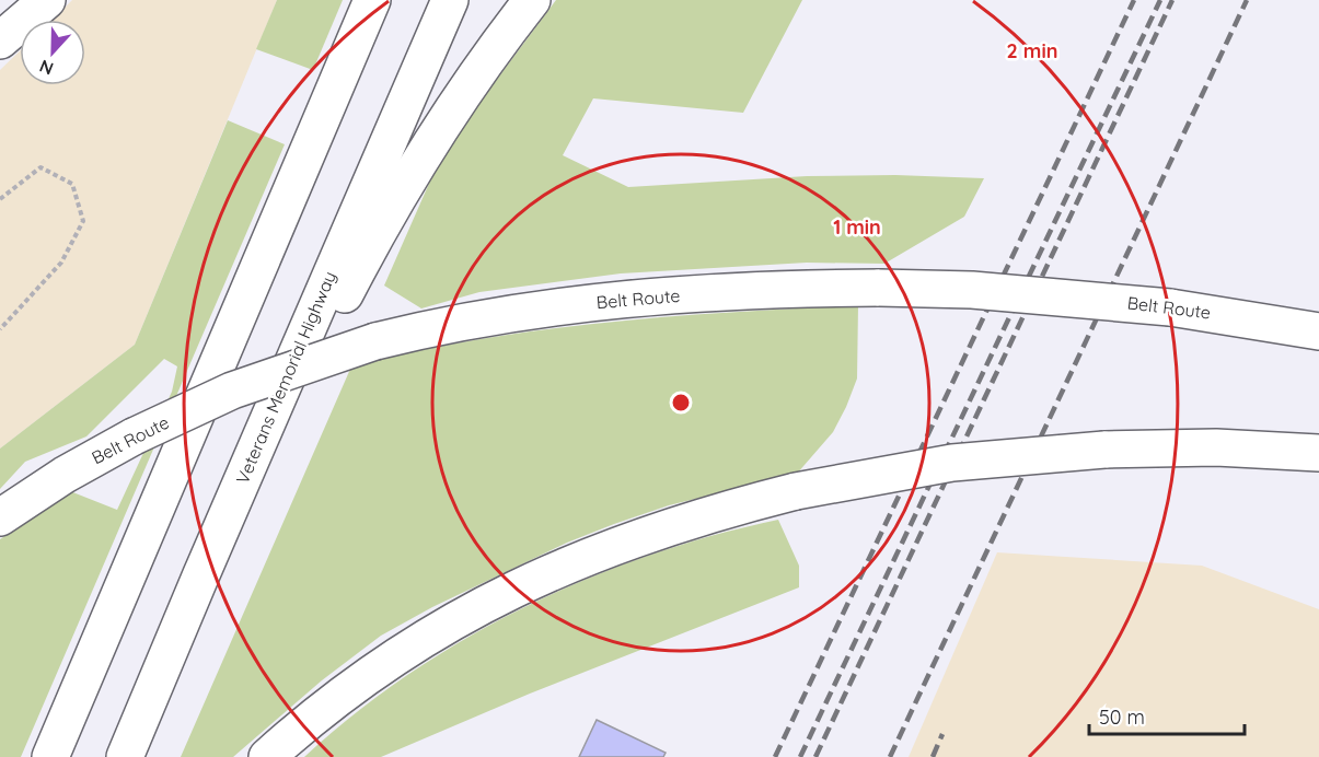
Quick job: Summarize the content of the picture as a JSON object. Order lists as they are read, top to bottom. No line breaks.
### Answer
{"streets":{"main road":["Belt Route","Veterans Memorial Highway"]},"scale_bar":"50 m","north":"bottom","rings":["2 min","1 min"]}
